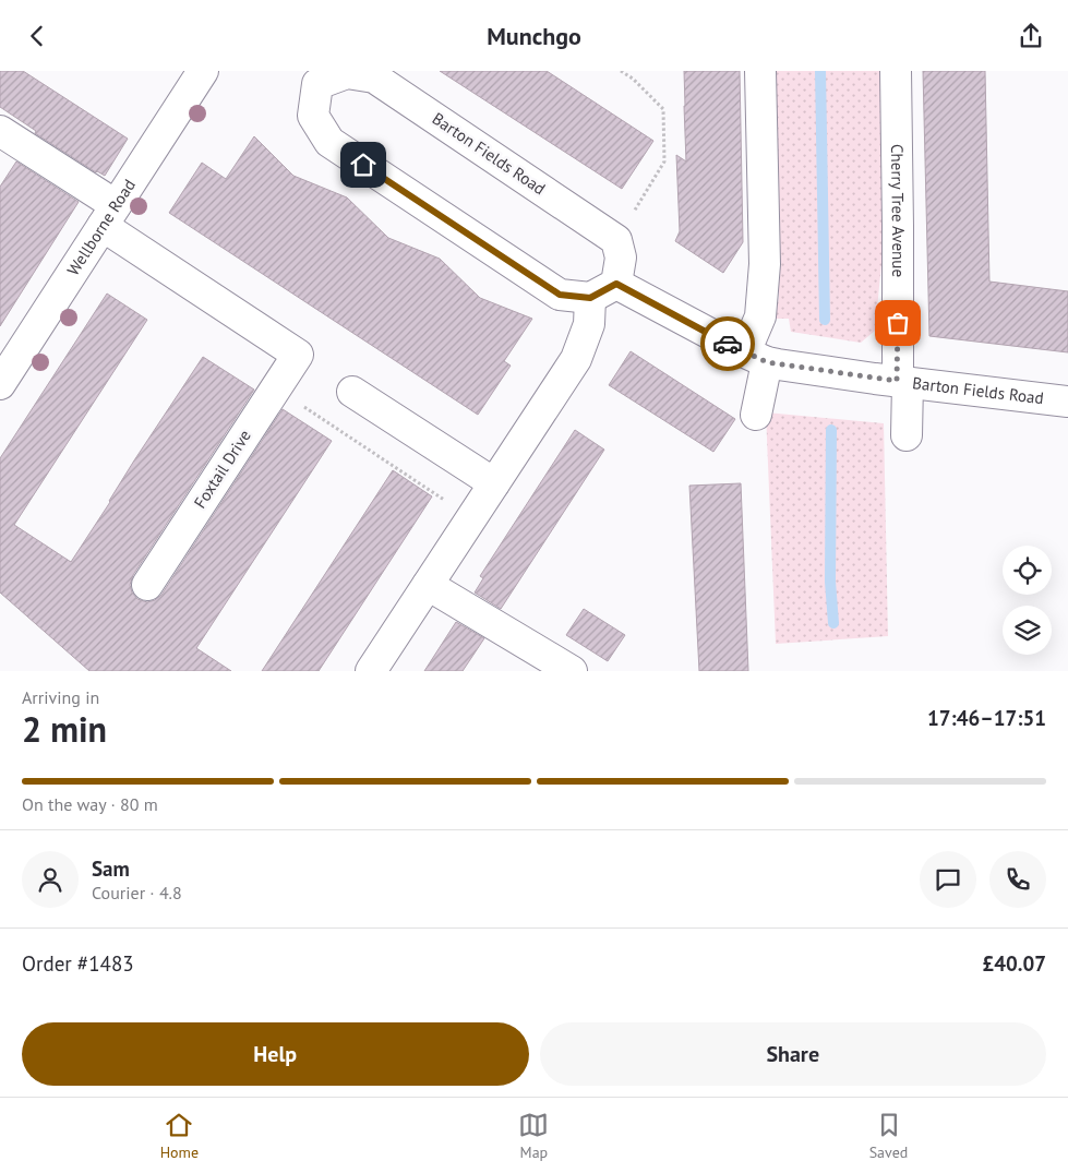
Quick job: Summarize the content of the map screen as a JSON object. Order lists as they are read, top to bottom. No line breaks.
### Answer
{"streets":{"street":["Barton Fields Road","Cherry Tree Avenue","Wellborne Road","Foxtail Drive"]},"crossings":[["Barton Fields Road","Cherry Tree Avenue"],["Wellborne Road","Foxtail Drive"]],"page":{"header":"Munchgo","heading":["2 min","Arriving in","17:46–17:51"],"panel":["Sam","Courier · 4.8","Order #1483","£40.07"],"bar":"On the way · 80 m","buttons":["Help","Share"],"tabs":["Home","Map","Saved"]}}
